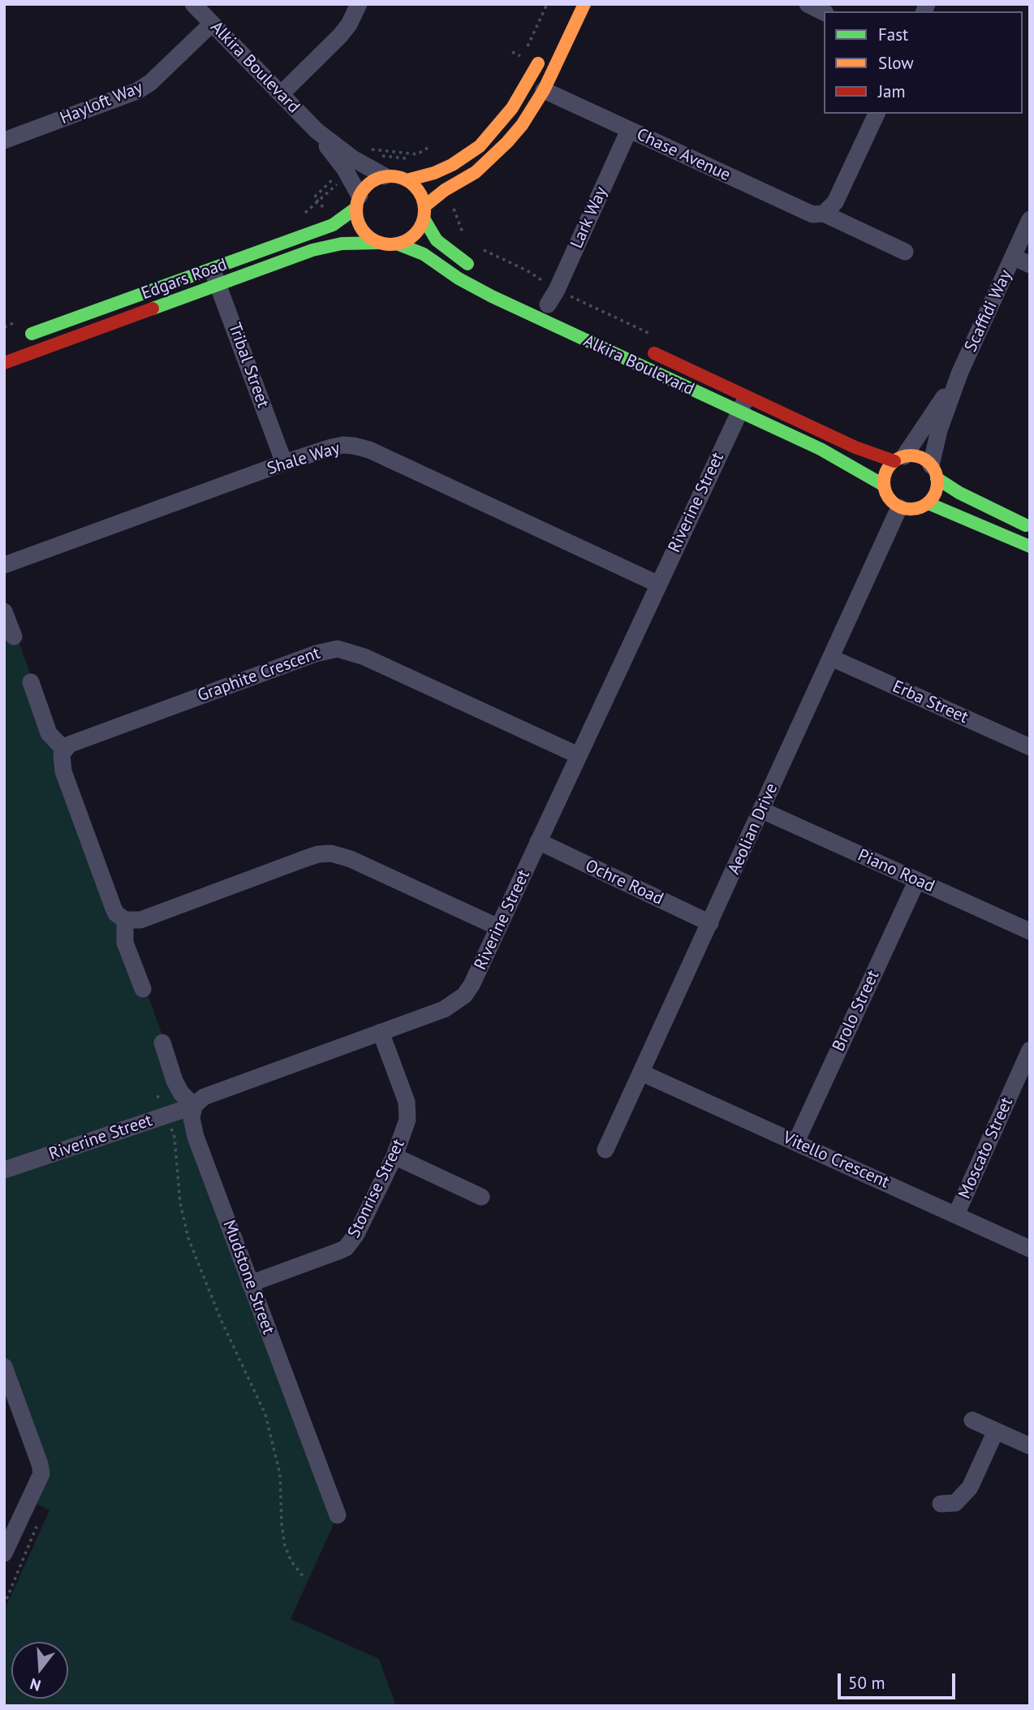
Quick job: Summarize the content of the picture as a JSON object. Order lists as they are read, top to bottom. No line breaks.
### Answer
{"streets":{"street":["Alkira Boulevard","Hayloft Way","Chase Avenue","Lark Way","Edgars Road","Scaffidi Way","Tribal Street","Shale Way","Riverine Street","Graphite Crescent","Erba Street","Aeolian Drive","Piano Road","Ochre Road","Brolo Street","Moscato Street","Vitello Crescent","Stonrise Street","Mudstone Street"]},"crossings":[["Alkira Boulevard","Hayloft Way"],["Alkira Boulevard","Edgars Road"],["Alkira Boulevard","Scaffidi Way"],["Alkira Boulevard","Riverine Street"],["Alkira Boulevard","Aeolian Drive"],["Chase Avenue","Lark Way"],["Edgars Road","Tribal Street"],["Scaffidi Way","Aeolian Drive"],["Tribal Street","Shale Way"],["Shale Way","Riverine Street"],["Riverine Street","Graphite Crescent"],["Riverine Street","Ochre Road"],["Riverine Street","Stonrise Street"],["Riverine Street","Mudstone Street"],["Erba Street","Aeolian Drive"],["Aeolian Drive","Piano Road"],["Aeolian Drive","Ochre Road"],["Aeolian Drive","Vitello Crescent"],["Piano Road","Brolo Street"],["Brolo Street","Vitello Crescent"],["Moscato Street","Vitello Crescent"],["Stonrise Street","Mudstone Street"]],"legend":["Fast","Slow","Jam"],"scale_bar":"50 m","north":"bottom"}
